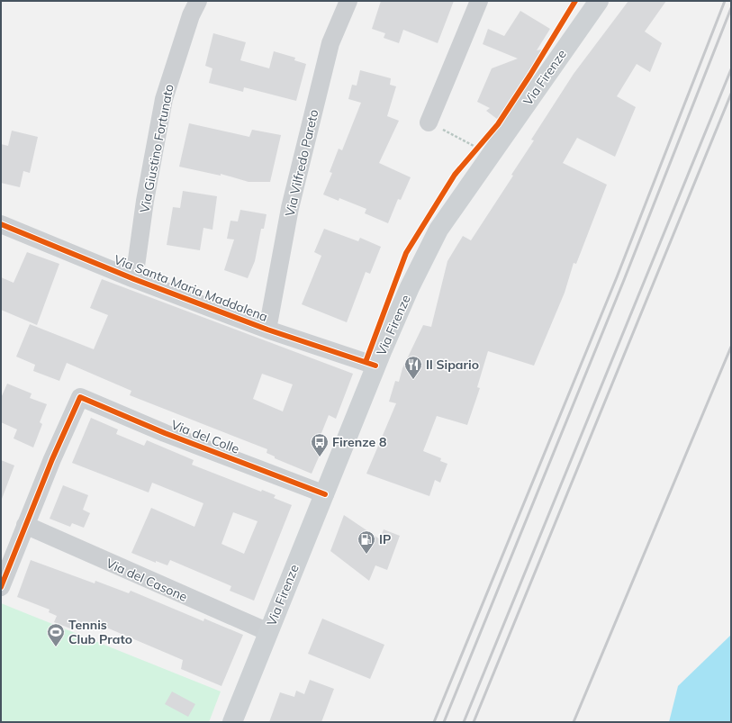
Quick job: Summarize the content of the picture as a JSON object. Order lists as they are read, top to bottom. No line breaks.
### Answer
{"streets":{"main road":["Via Firenze"],"street":["Via Giustino Fortunato","Via Vilfredo Pareto","Via Santa Maria Maddalena","Via del Colle","Via del Casone"]},"crossings":[["Via Firenze","Via Santa Maria Maddalena"],["Via Firenze","Via del Colle"],["Via Firenze","Via del Casone"],["Via Giustino Fortunato","Via Santa Maria Maddalena"],["Via Vilfredo Pareto","Via Santa Maria Maddalena"],["Via del Colle","Via del Casone"]],"places":{"restaurant":["Il Sipario"],"bus stop":["Firenze 8"],"fuel station":["IP"],"sports":["Tennis Club Prato"]}}
